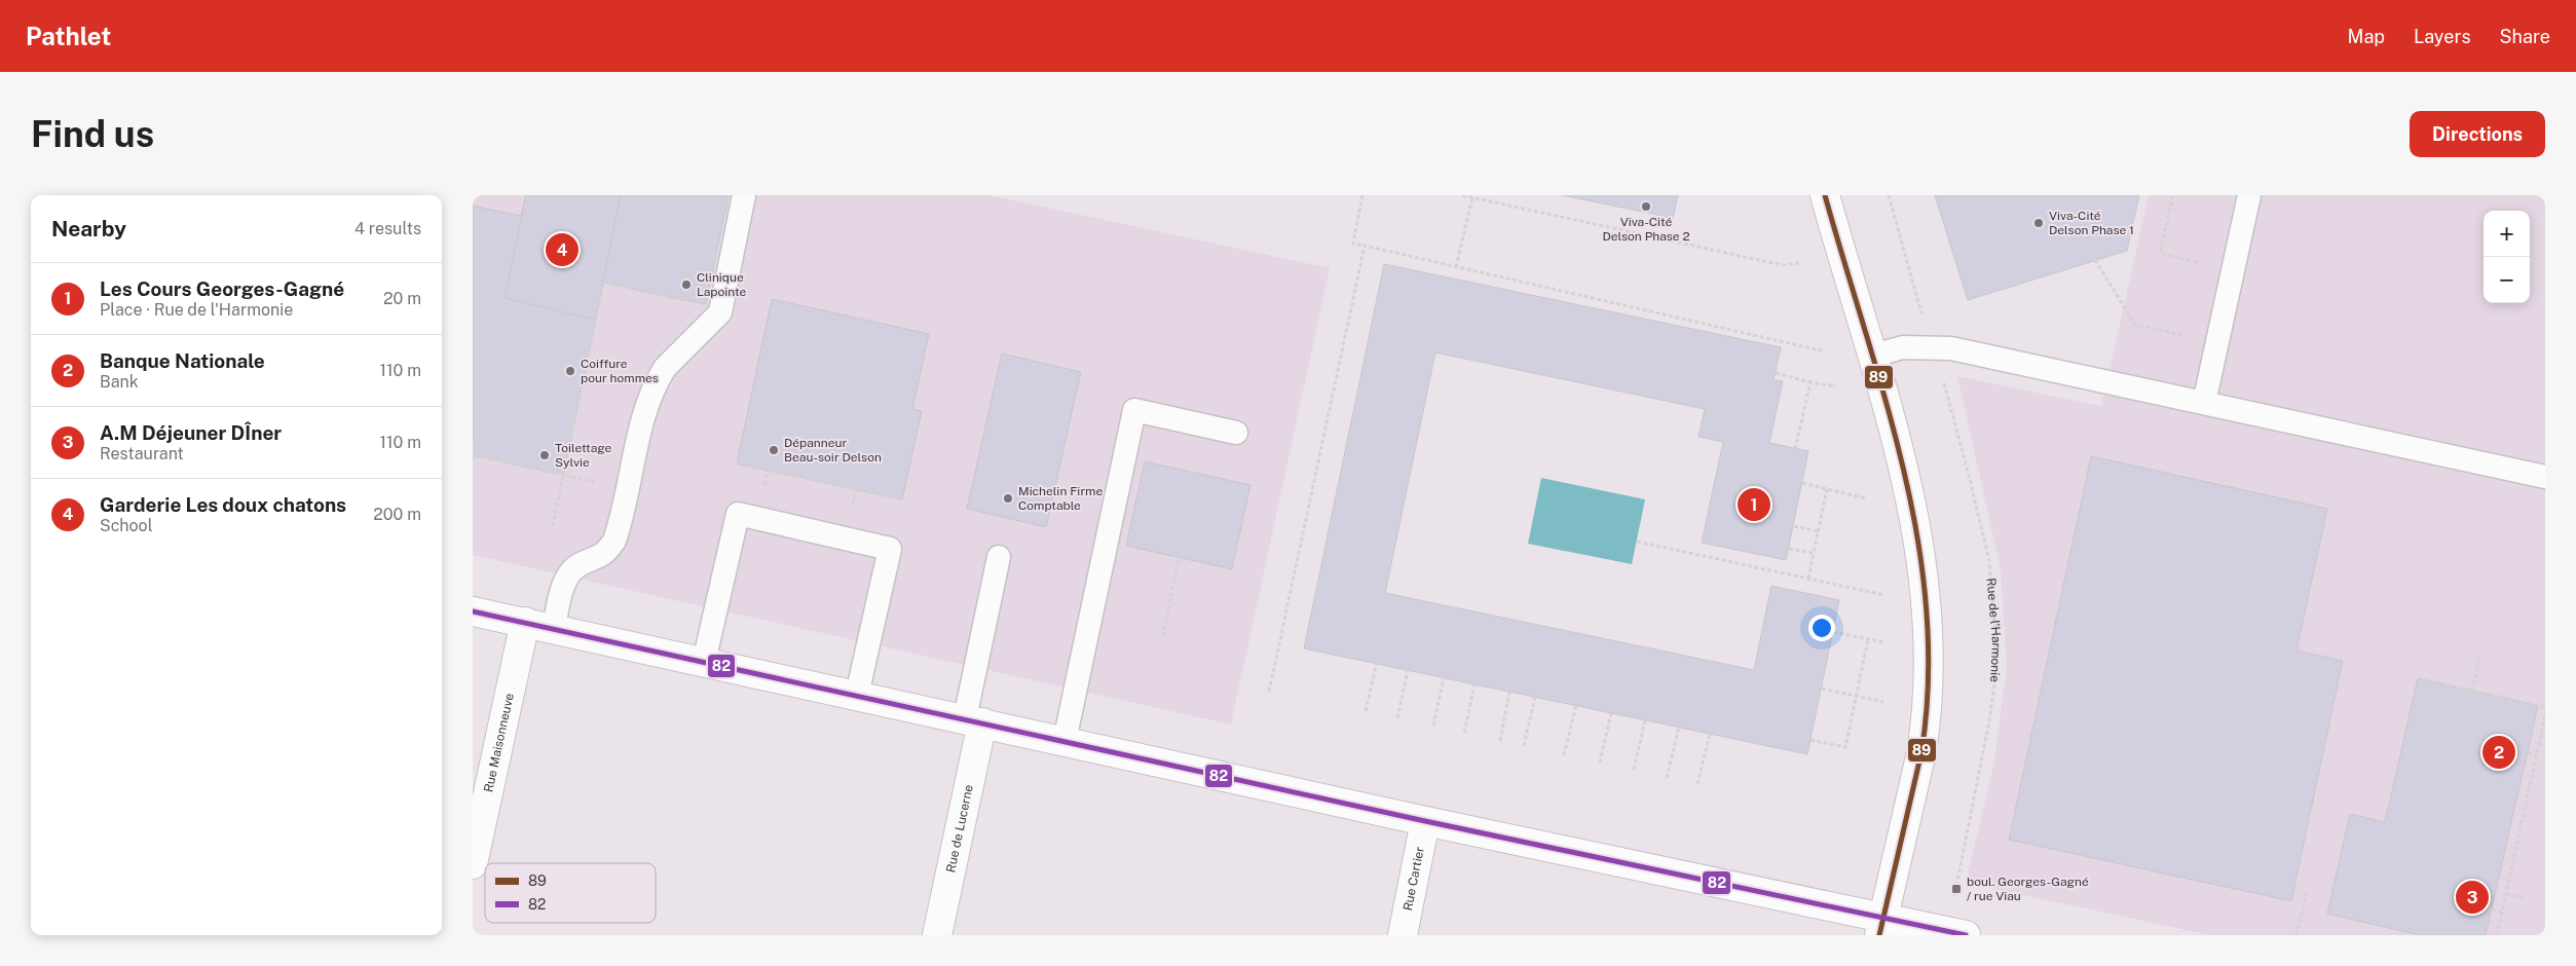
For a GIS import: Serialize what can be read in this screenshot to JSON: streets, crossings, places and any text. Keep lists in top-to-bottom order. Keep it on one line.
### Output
{"streets":{"street":["Rue Maisonneuve","Rue de Lucerne","Rue Cartier"],"path":["Rue de l'Harmonie"]},"places":{"other":["Viva-Cité Delson Phase 2","Viva-Cité Delson Phase 1","Clinique Lapointe","Coiffure pour hommes","Dépanneur Beau-soir Delson","Toilettage Sylvie","Michelin Firme Comptable"],"transit":["boul. Georges-Gagné / rue Viau"]},"lines":["transit line 89","transit line 82"],"legend":["89","82"],"page":{"header":"Pathlet","nav":["Map","Layers","Share"],"buttons":"Directions","title":"Find us","heading":["Nearby","4 results"],"map_buttons":["+","−"],"pins":["4","1","2","3"],"list":[{"mark":"1","name":"Les Cours Georges-Gagné","note":"Place · Rue de l'Harmonie","value":"20 m"},{"mark":"2","name":"Banque Nationale","note":"Bank","value":"110 m"},{"mark":"3","name":"A.M Déjeuner DÎner","note":"Restaurant","value":"110 m"},{"mark":"4","name":"Garderie Les doux chatons","note":"School","value":"200 m"}]}}
